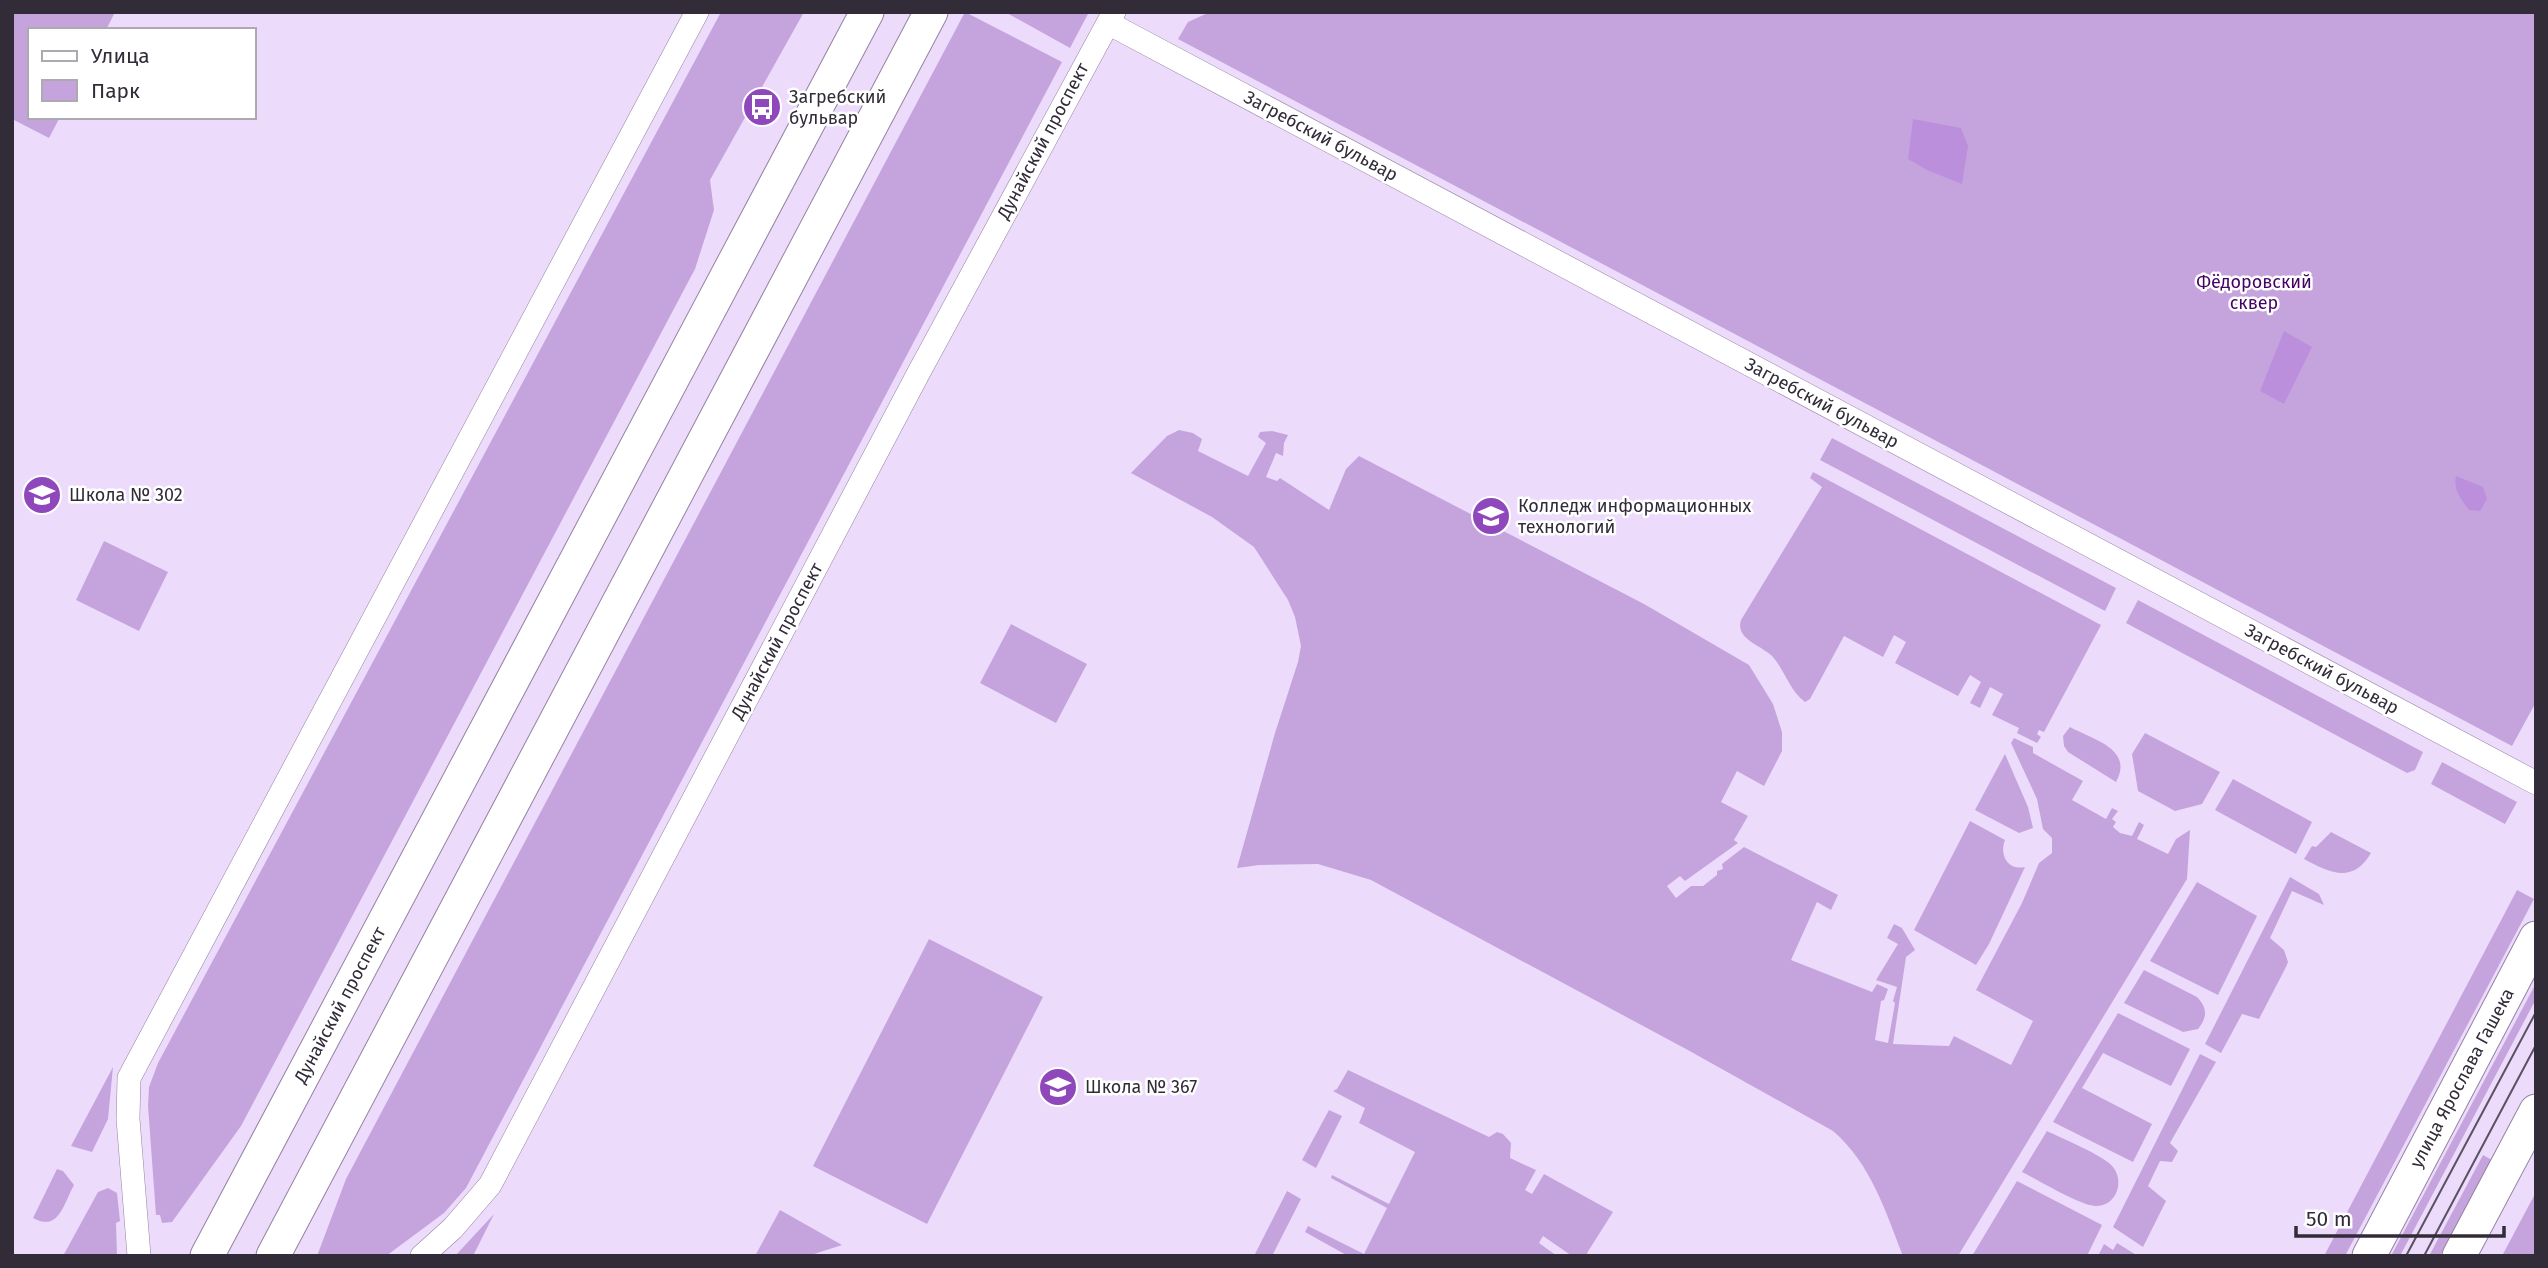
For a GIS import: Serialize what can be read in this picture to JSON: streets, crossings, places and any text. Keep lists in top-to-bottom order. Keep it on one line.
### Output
{"streets":{"main road":["Дунайский проспект","улица Ярослава Гашека"],"street":["Загребский бульвар"]},"crossings":[["Загребский бульвар","Дунайский проспект"]],"parks":["Фёдоровский сквер"],"places":{"bus stop":["Загребский бульвар"],"school or university":["Школа № 302","Колледж информационных технологий","Школа № 367"]},"legend":["Улица","Парк"],"scale_bar":"50 m"}
